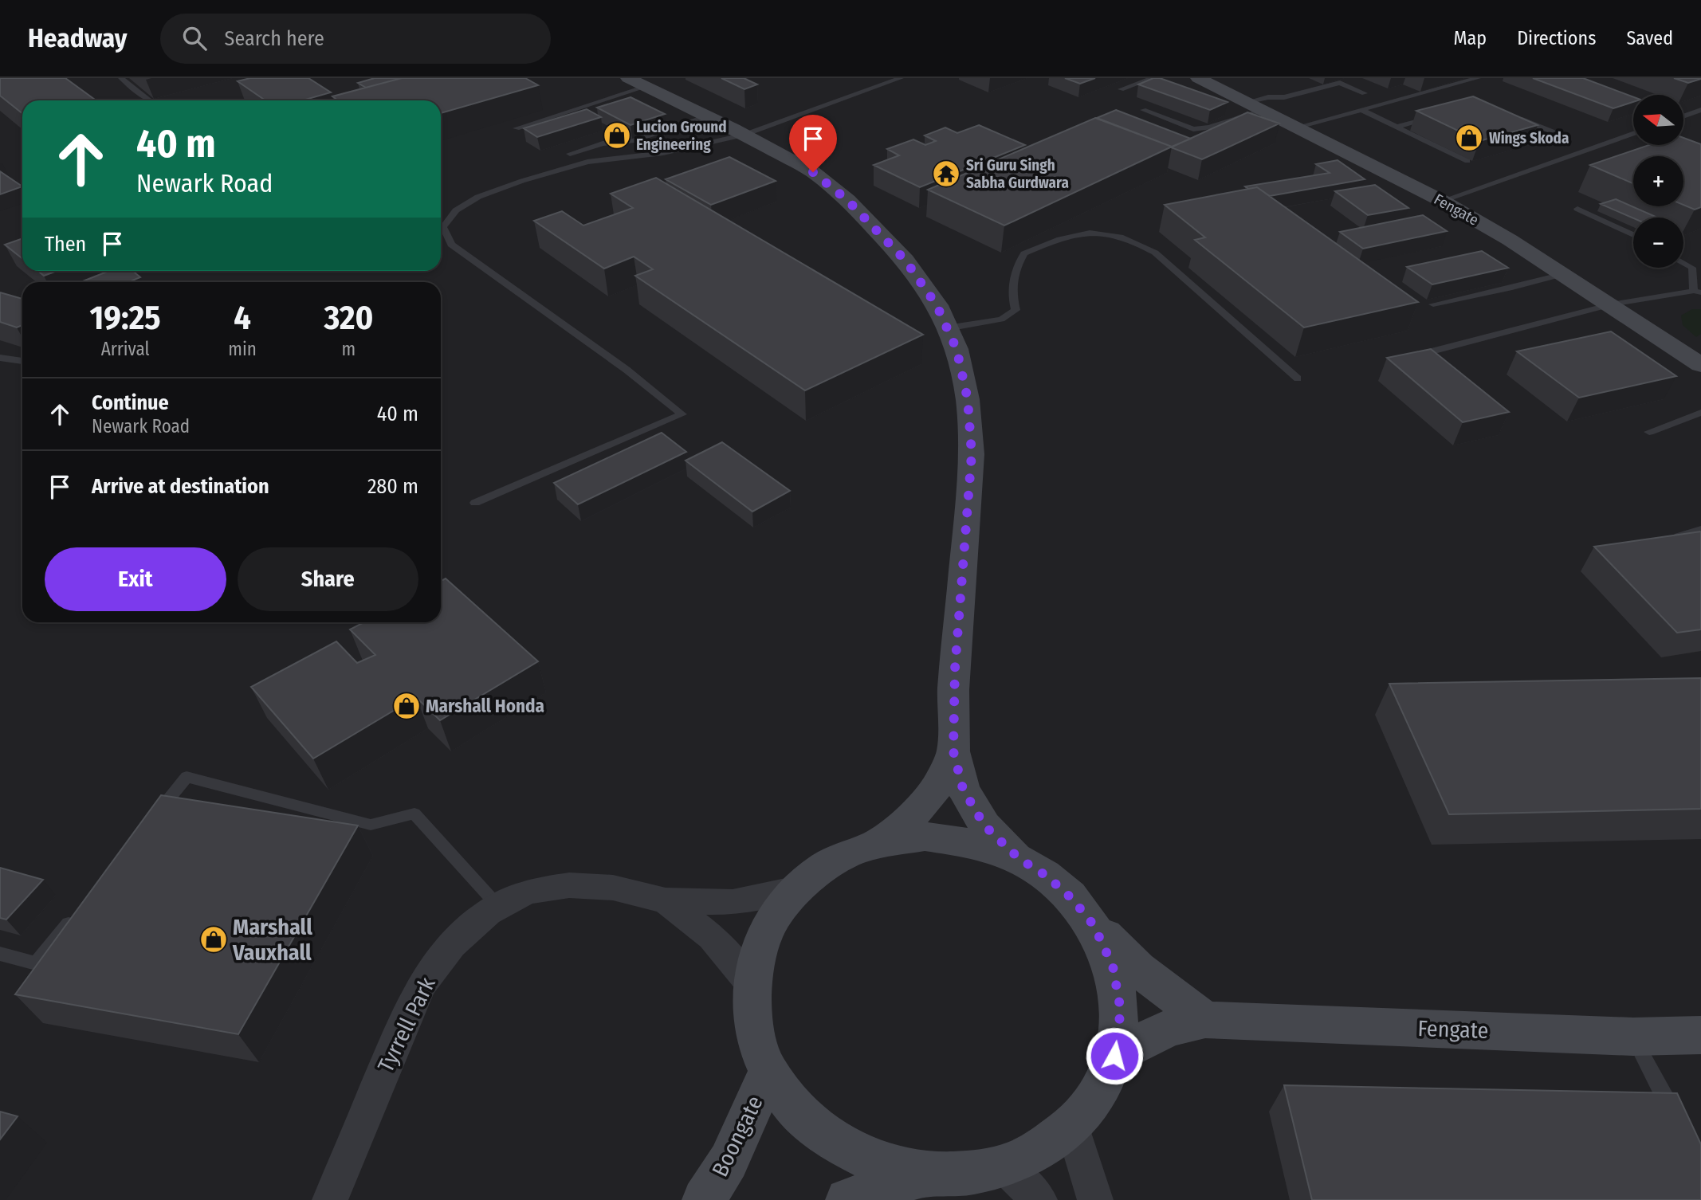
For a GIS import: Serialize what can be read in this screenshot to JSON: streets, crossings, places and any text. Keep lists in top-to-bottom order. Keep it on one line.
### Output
{"streets":{"street":["Fengate","Tyrrell Park","Boongate"]},"places":{"shop":["Lucion Ground Engineering","Wings Skoda","Marshall Honda","Marshall Vauxhall"],"temple":["Sri Guru Singh Sabha Gurdwara"]},"north":"left","page":{"header":"Headway","search":"Search here","nav":["Map","Directions","Saved"],"map_buttons":["+","−"],"turn":["40 m","Newark Road"],"then":"Then","eta":["19:25","Arrival","4","min","320","m"],"list":[{"name":"Continue","note":"Newark Road","value":"40 m"},{"name":"Arrive at destination","value":"280 m"}],"buttons":["Exit","Share"]}}
